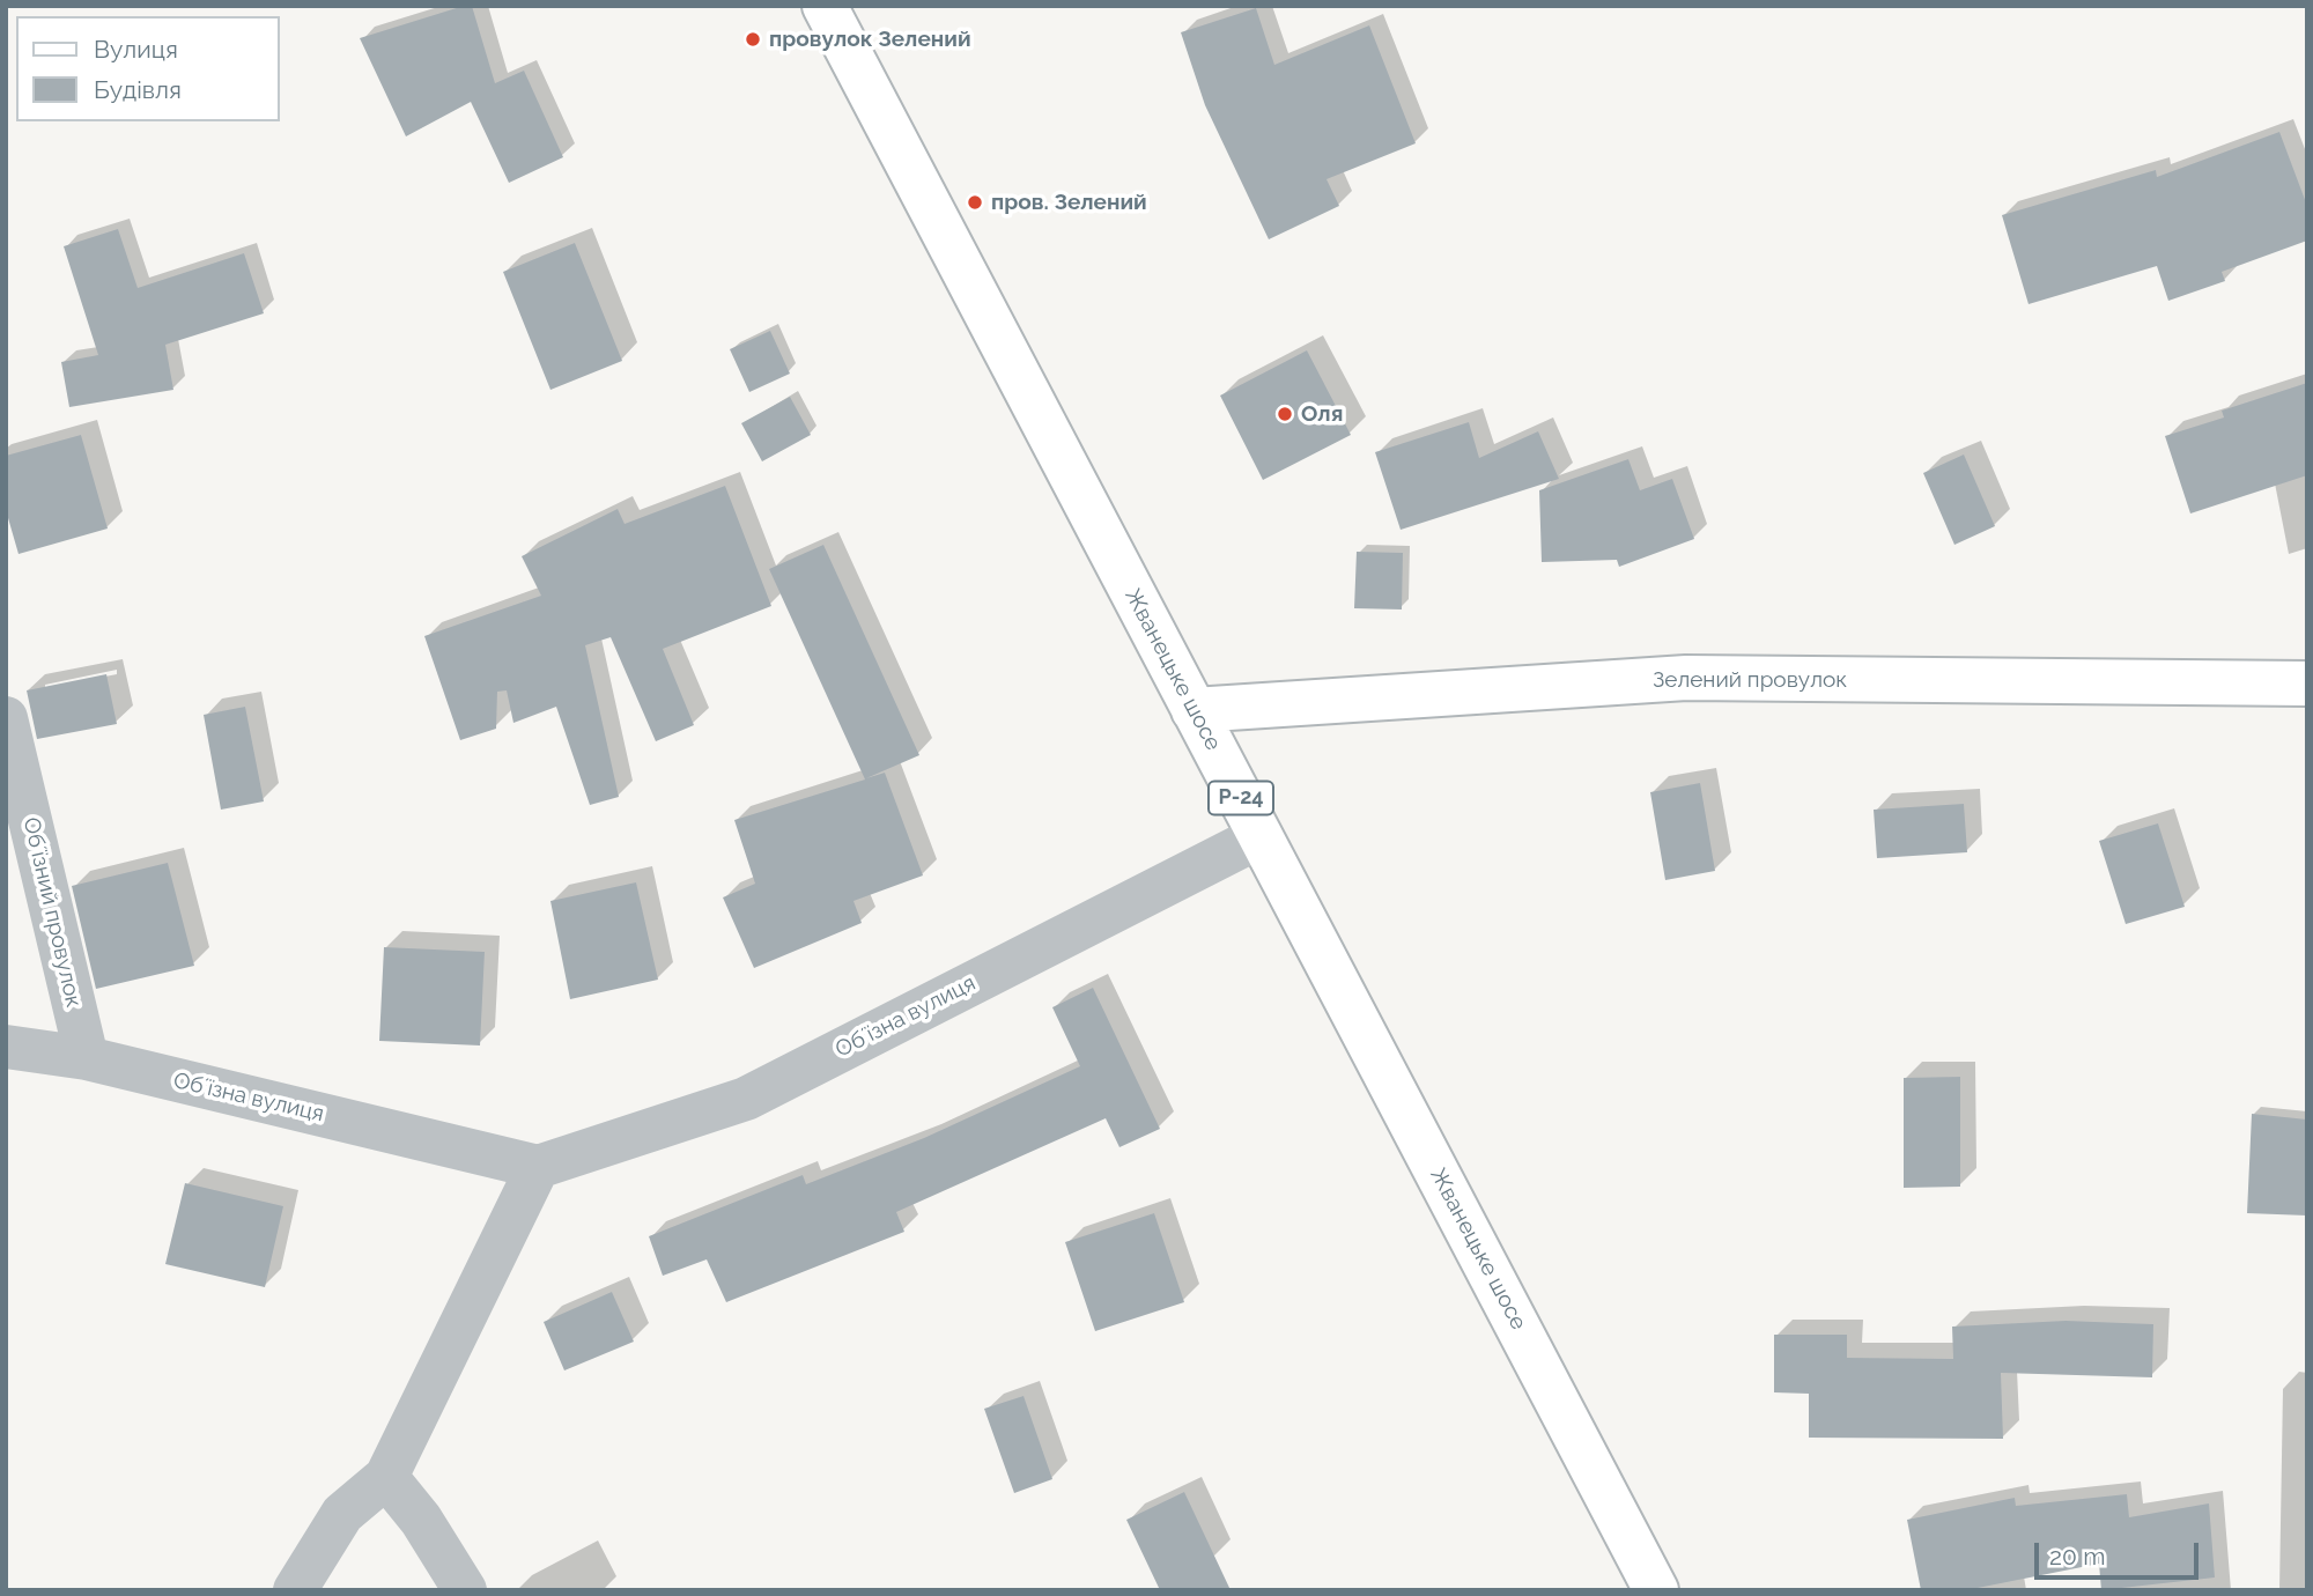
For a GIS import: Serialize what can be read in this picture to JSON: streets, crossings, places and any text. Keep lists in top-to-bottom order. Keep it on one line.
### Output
{"streets":{"main road":["Жванецьке шосе","Зелений провулок","Р-24"],"street":["Обʼїзний провулок","Обʼїзна вулиця"]},"crossings":[["Жванецьке шосе","Зелений провулок"],["Жванецьке шосе","Обʼїзна вулиця"],["Обʼїзний провулок","Обʼїзна вулиця"]],"places":["провулок Зелений","пров. Зелений","Оля"],"legend":["Вулиця","Будівля"],"scale_bar":"20 m"}
